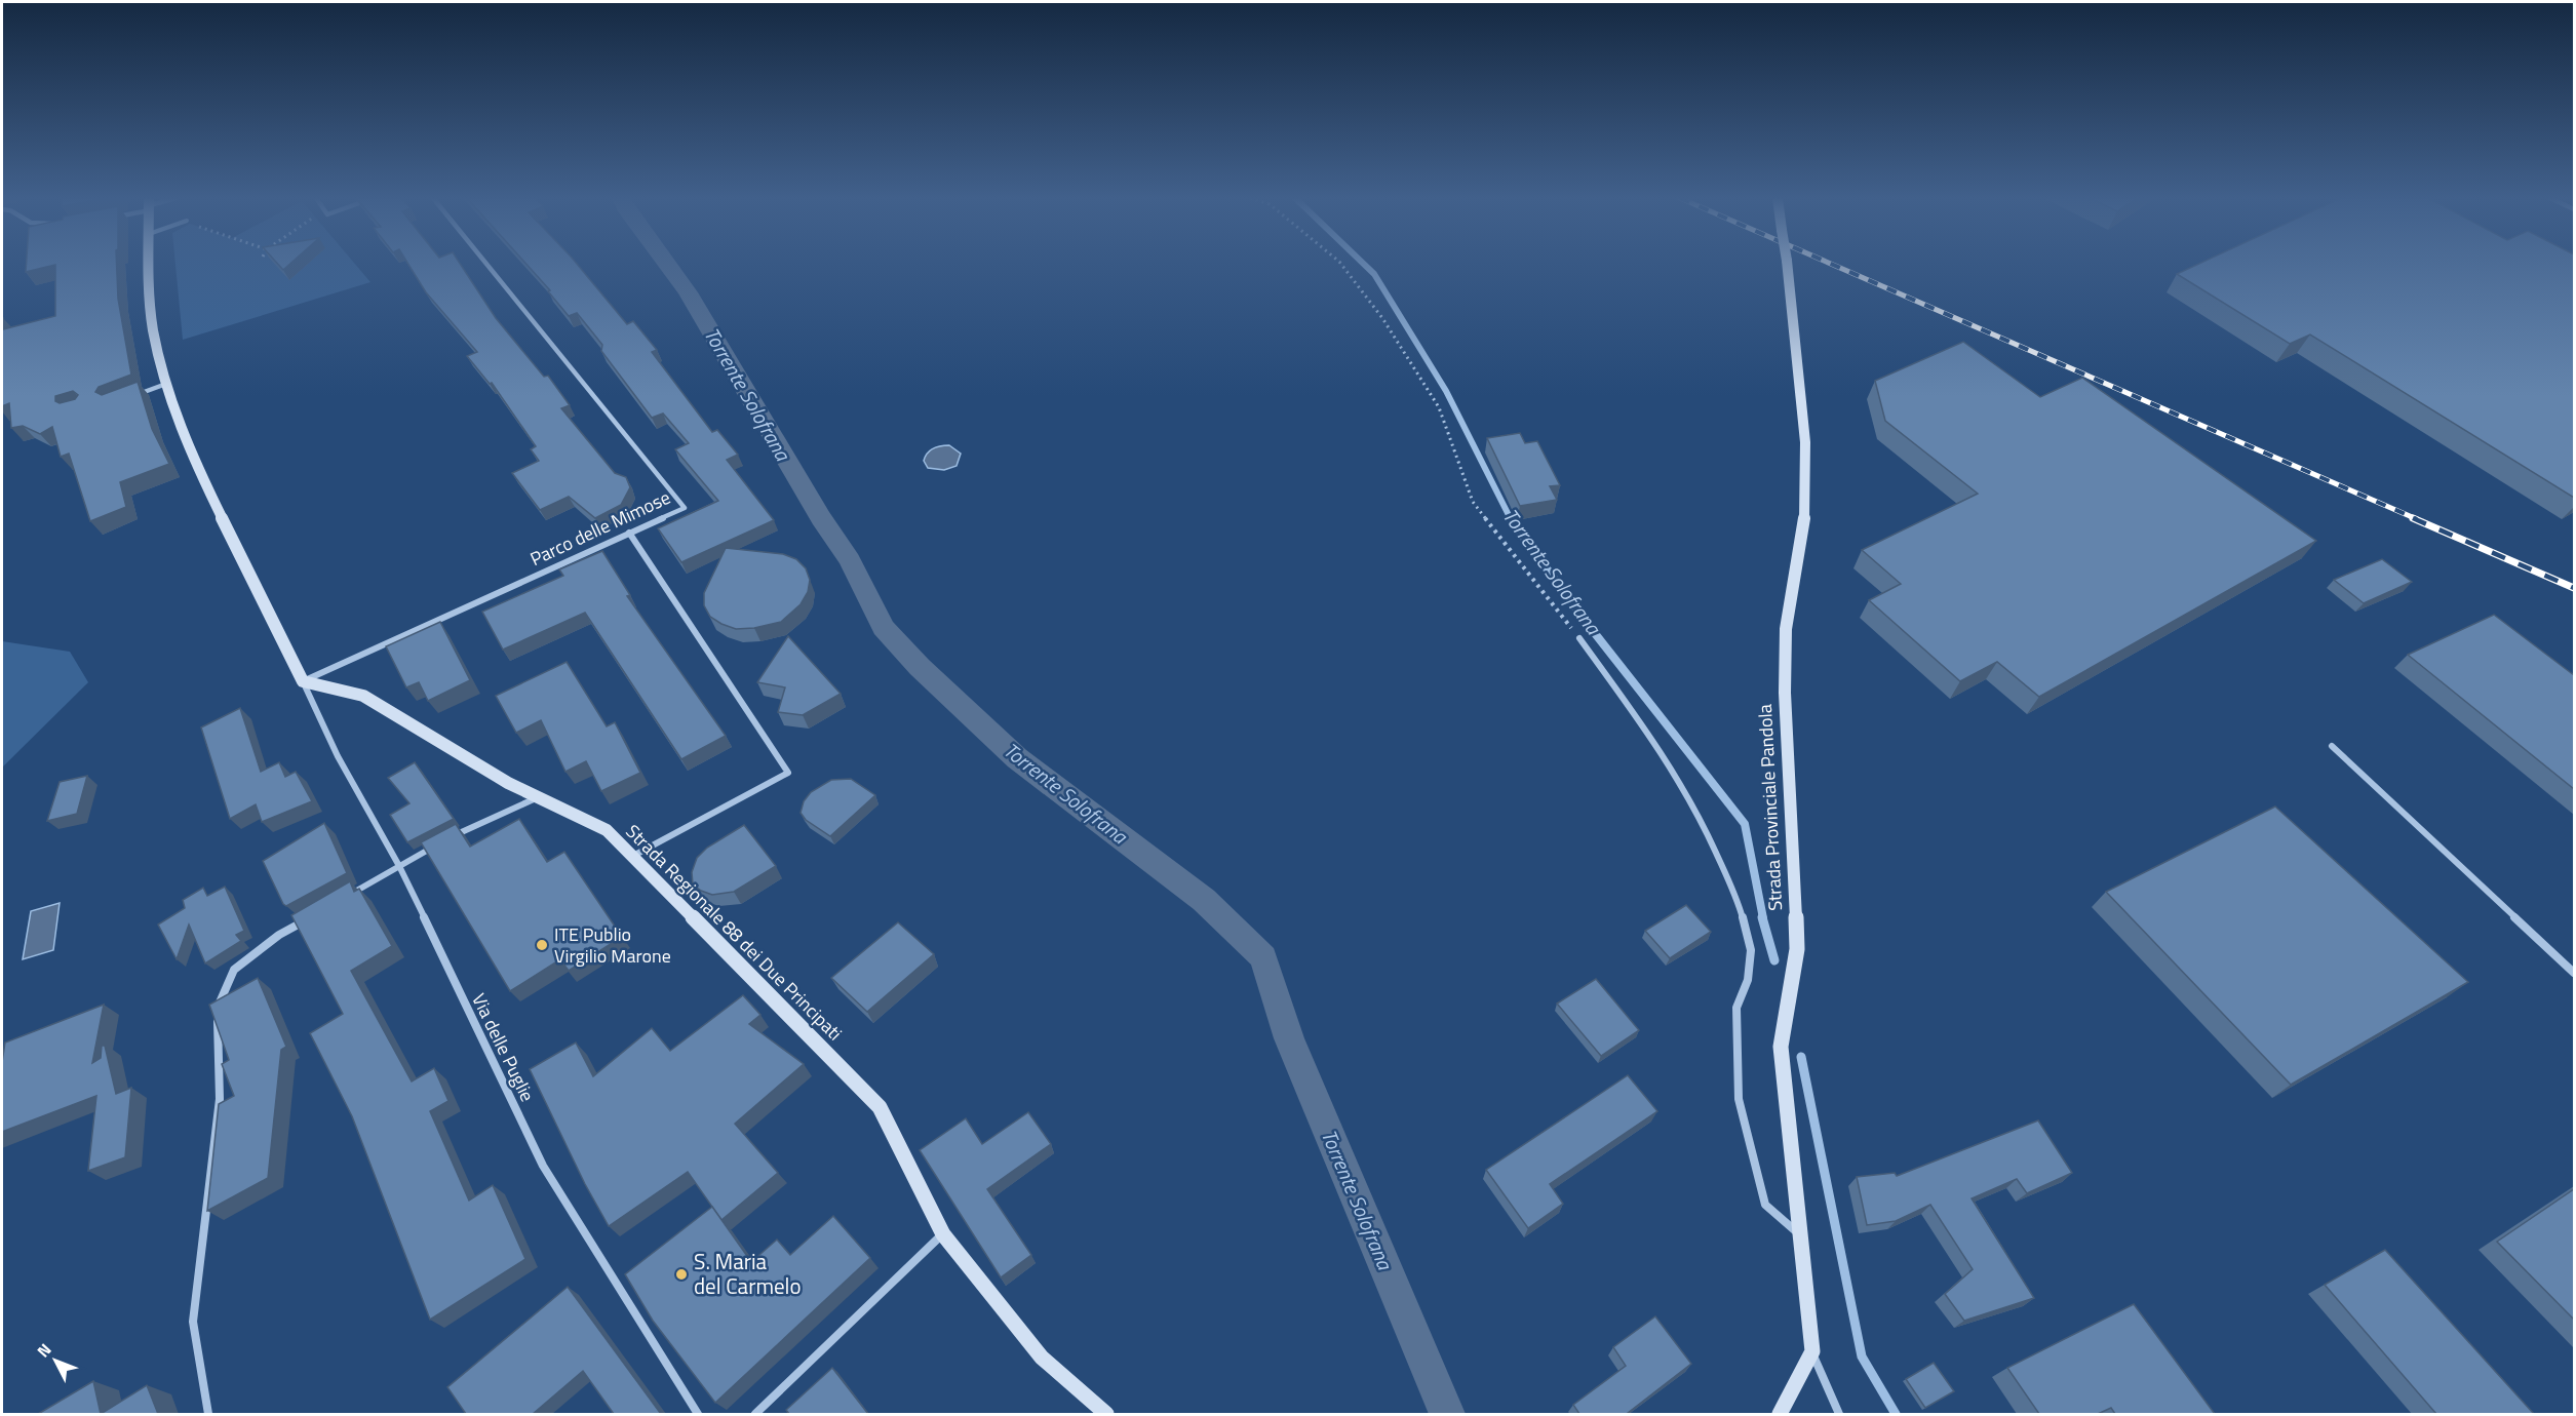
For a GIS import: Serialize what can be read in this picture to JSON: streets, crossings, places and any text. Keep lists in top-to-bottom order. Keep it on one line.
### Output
{"streets":{"main road":["Strada Provinciale Pandola","Strada Regionale 88 dei Due Principati"],"street":["Parco delle Mimose","Via delle Puglie"]},"crossings":[["Parco delle Mimose","Strada Regionale 88 dei Due Principati"],["Parco delle Mimose","Via delle Puglie"],["Strada Regionale 88 dei Due Principati","Via delle Puglie"]],"water":["Torrente Solofrana"],"places":["ITE Publio Virgilio Marone","S. Maria del Carmelo"],"north":"top left"}
